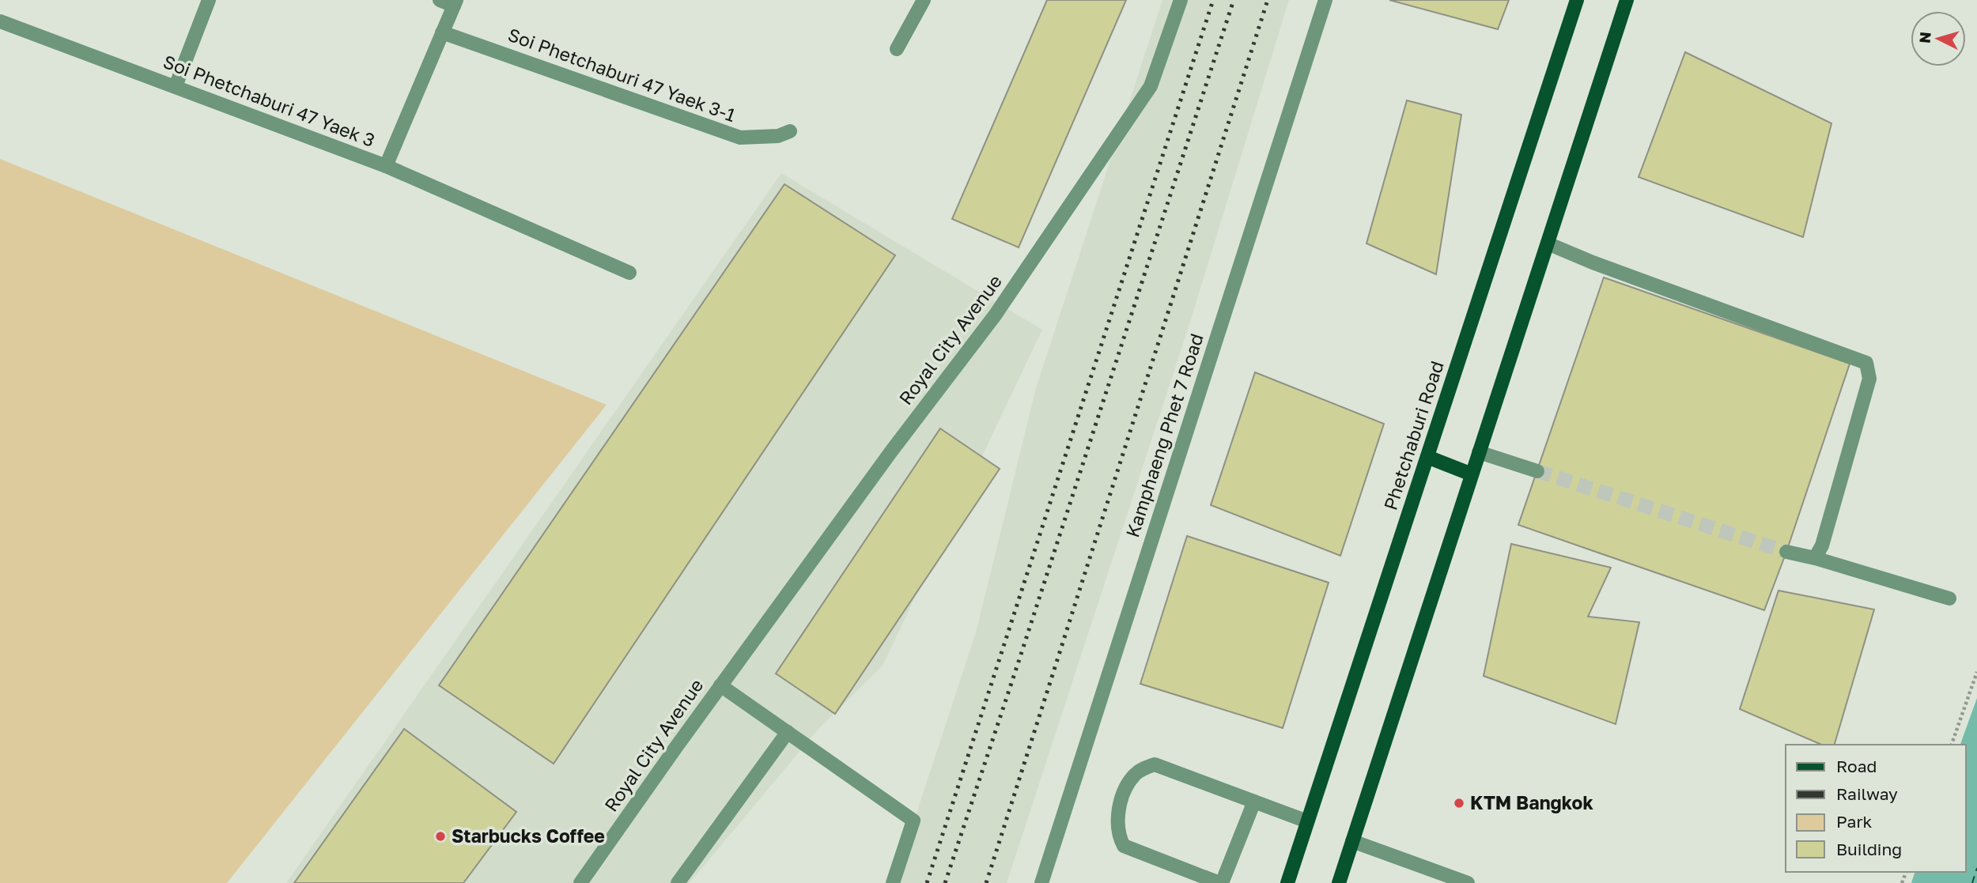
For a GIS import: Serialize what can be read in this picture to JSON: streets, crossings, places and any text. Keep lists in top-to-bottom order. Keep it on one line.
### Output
{"streets":{"main road":["Phetchaburi Road"],"street":["Soi Phetchaburi 47 Yaek 3-1","Soi Phetchaburi 47 Yaek 3","Royal City Avenue","Kamphaeng Phet 7 Road"]},"crossings":[["Soi Phetchaburi 47 Yaek 3-1","Soi Phetchaburi 47 Yaek 3"]],"places":["KTM Bangkok","Starbucks Coffee"],"legend":["Road","Railway","Park","Building"],"north":"left"}
